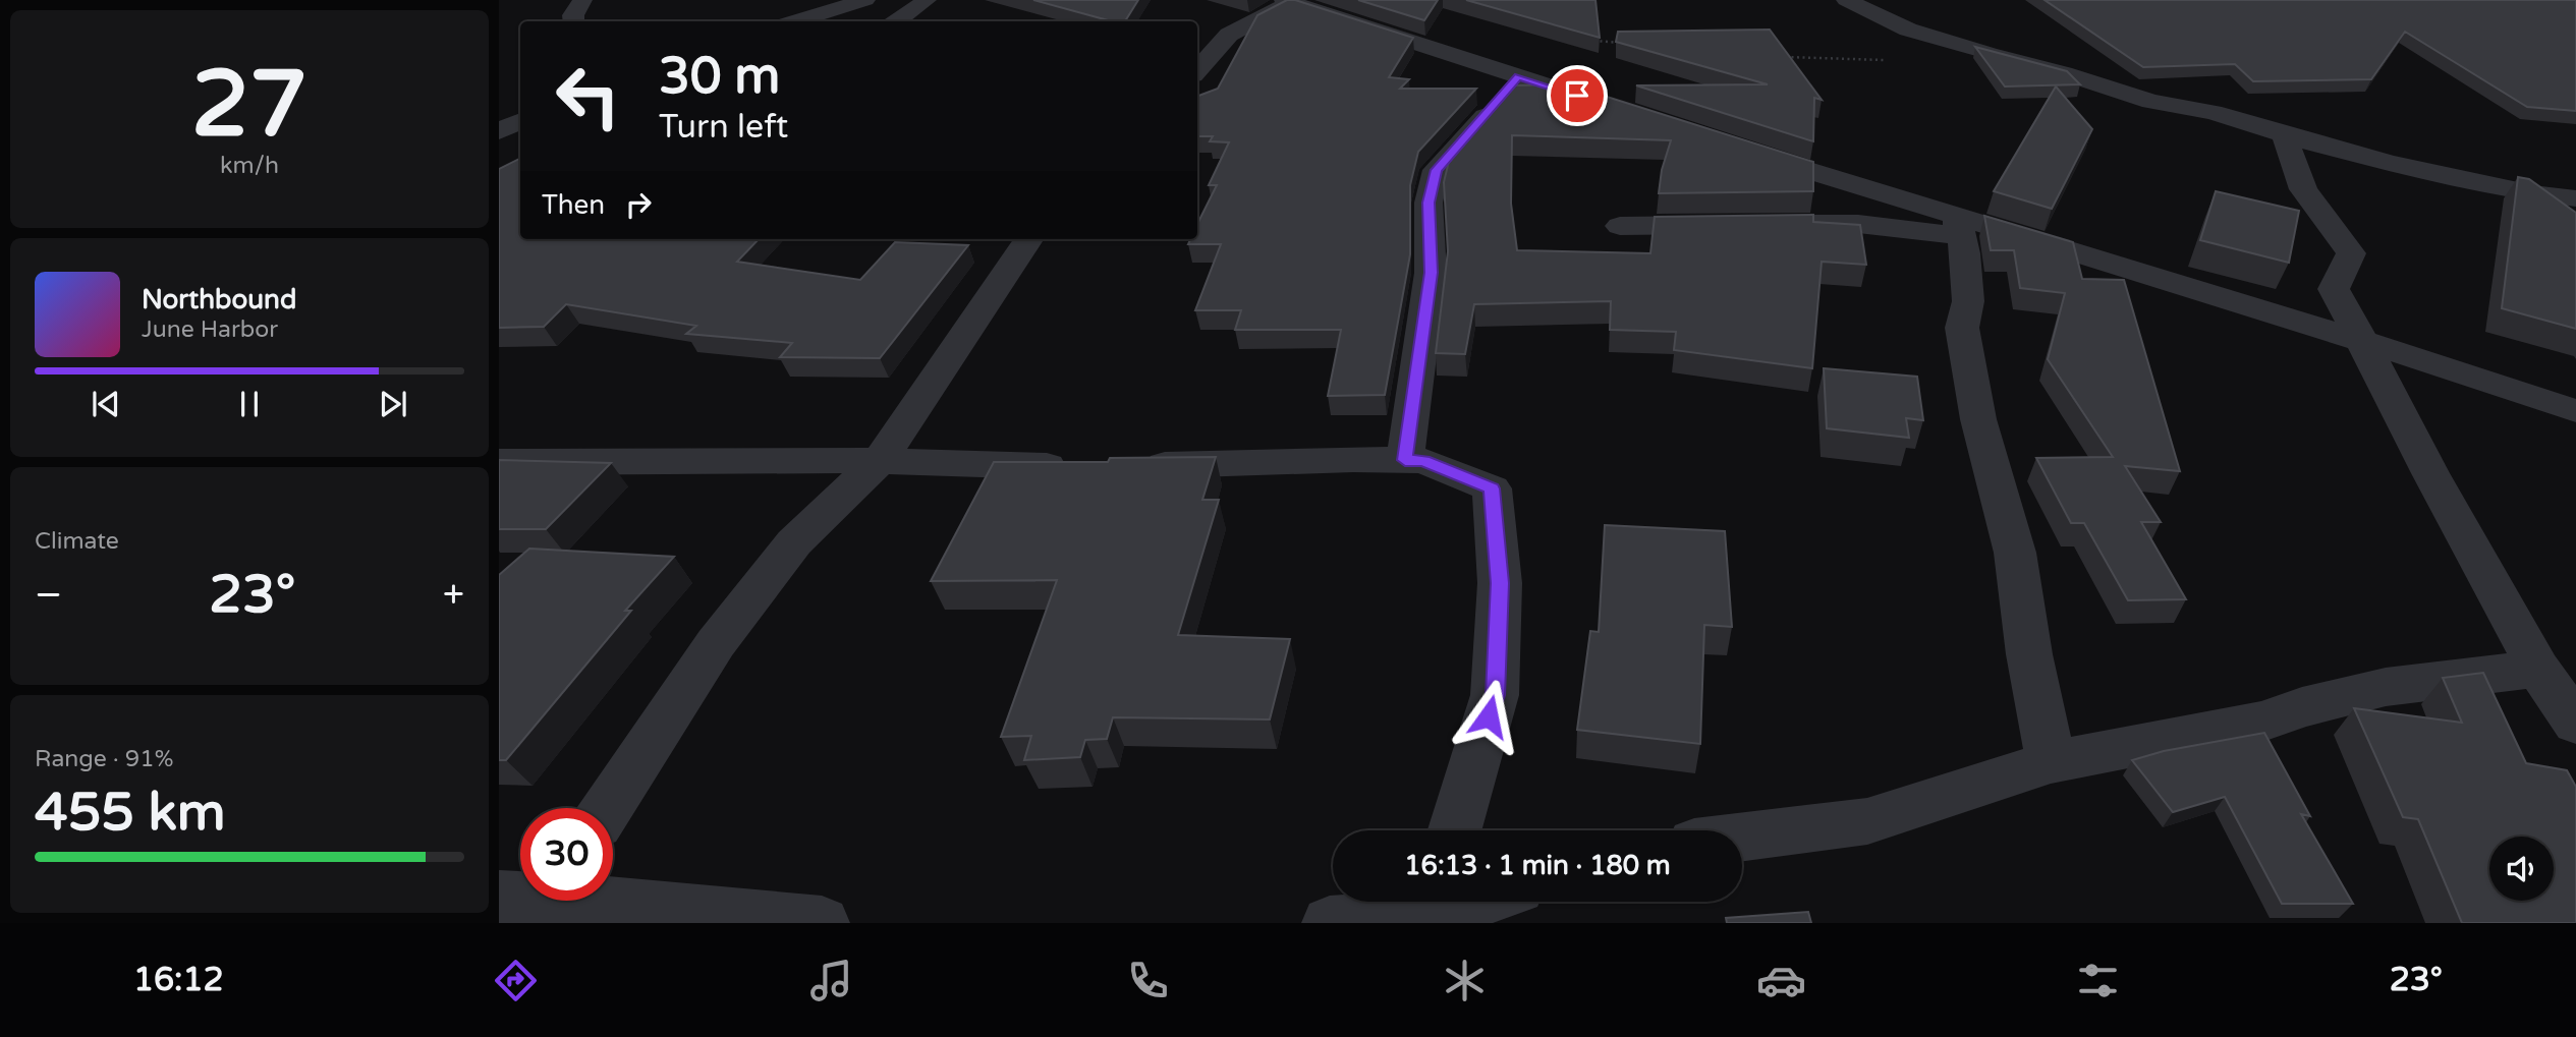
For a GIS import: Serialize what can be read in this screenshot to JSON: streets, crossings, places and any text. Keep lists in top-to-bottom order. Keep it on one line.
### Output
{"page":{"tile":[["27","km/h"],"Climate",["Range · 91%","455 km"]],"turn":["30 m","Turn left"],"then":"Then","song":["Northbound","June Harbor"],"heat":["−","23°","+"],"limit":"30","trip":"16:13 · 1 min · 180 m","tabs":["16:12","23°"]}}
